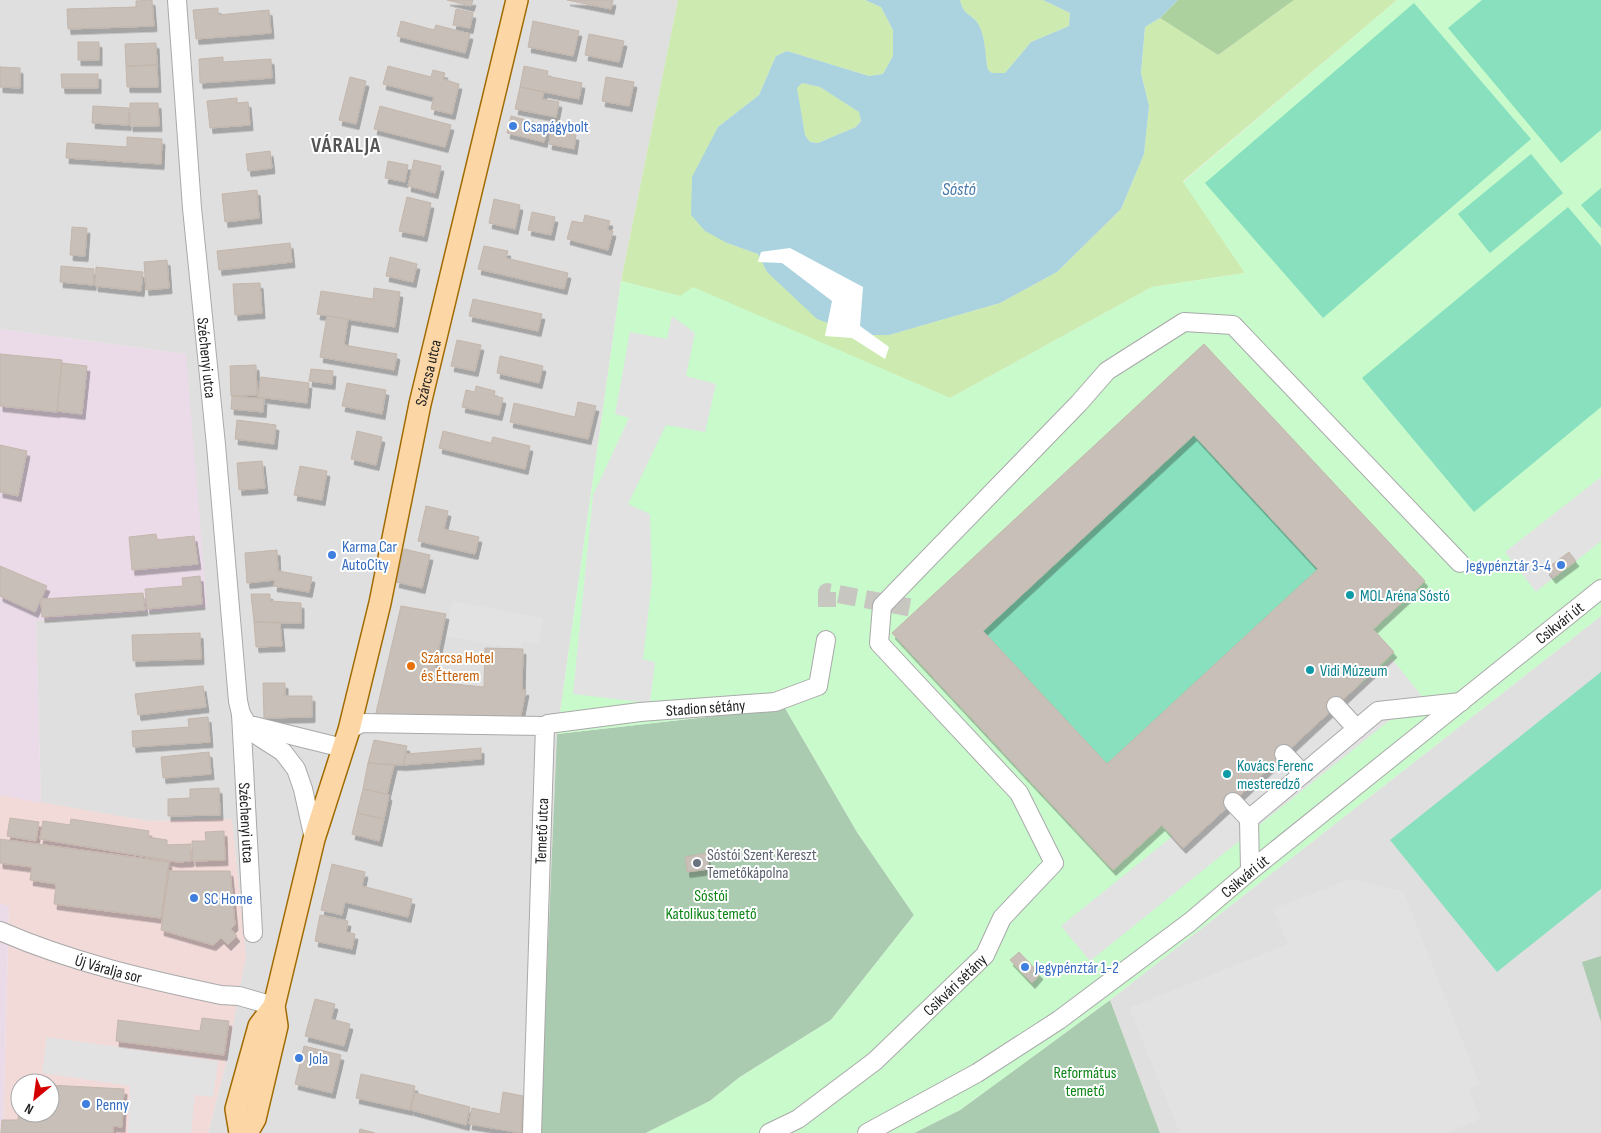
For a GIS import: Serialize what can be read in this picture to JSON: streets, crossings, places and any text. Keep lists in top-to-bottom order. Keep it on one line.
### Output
{"streets":{"main road":["Széchenyi utca","Szárcsa utca"],"street":["Csikvári út","Stadion sétány","Temető utca","Új Váralja sor","Csikvári sétány"]},"crossings":[["Széchenyi utca","Szárcsa utca"],["Széchenyi utca","Új Váralja sor"],["Stadion sétány","Temető utca"]],"districts":["VÁRALJA"],"water":["Sóstó"],"parks":["Sóstói Katolikus temető","Református temető"],"places":["Csapágybolt","Karma Car AutoCity","Jegypénztár 3-4","MOL Aréna Sóstó","Szárcsa Hotel és Étterem","Vidi Múzeum","Kovács Ferenc mesteredző","Sóstói Szent Kereszt Temetőkápolna","SC Home","Jegypénztár 1-2","Jola","Penny"],"north":"bottom left"}
